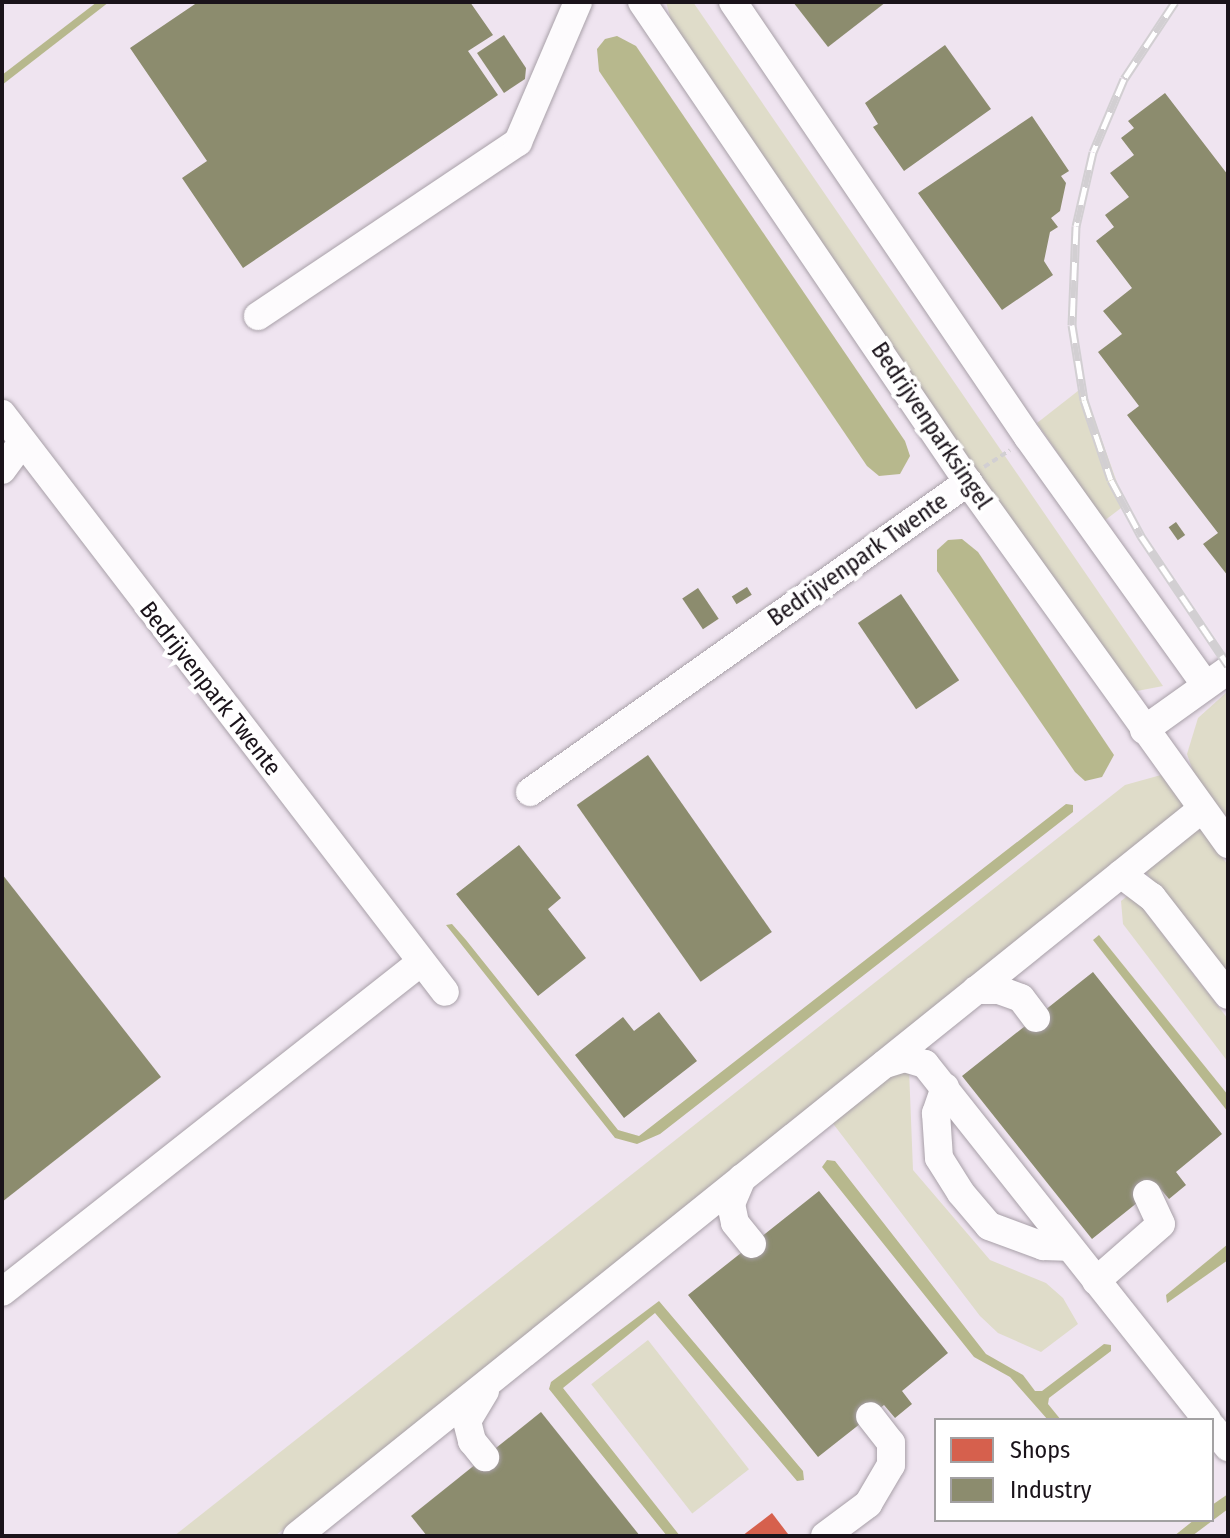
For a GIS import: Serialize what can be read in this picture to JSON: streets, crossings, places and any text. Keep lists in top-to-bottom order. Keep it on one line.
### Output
{"streets":{"street":["Bedrijvenparksingel","Bedrijvenpark Twente"]},"crossings":[["Bedrijvenparksingel","Bedrijvenpark Twente"]],"legend":["Shops","Industry"]}
